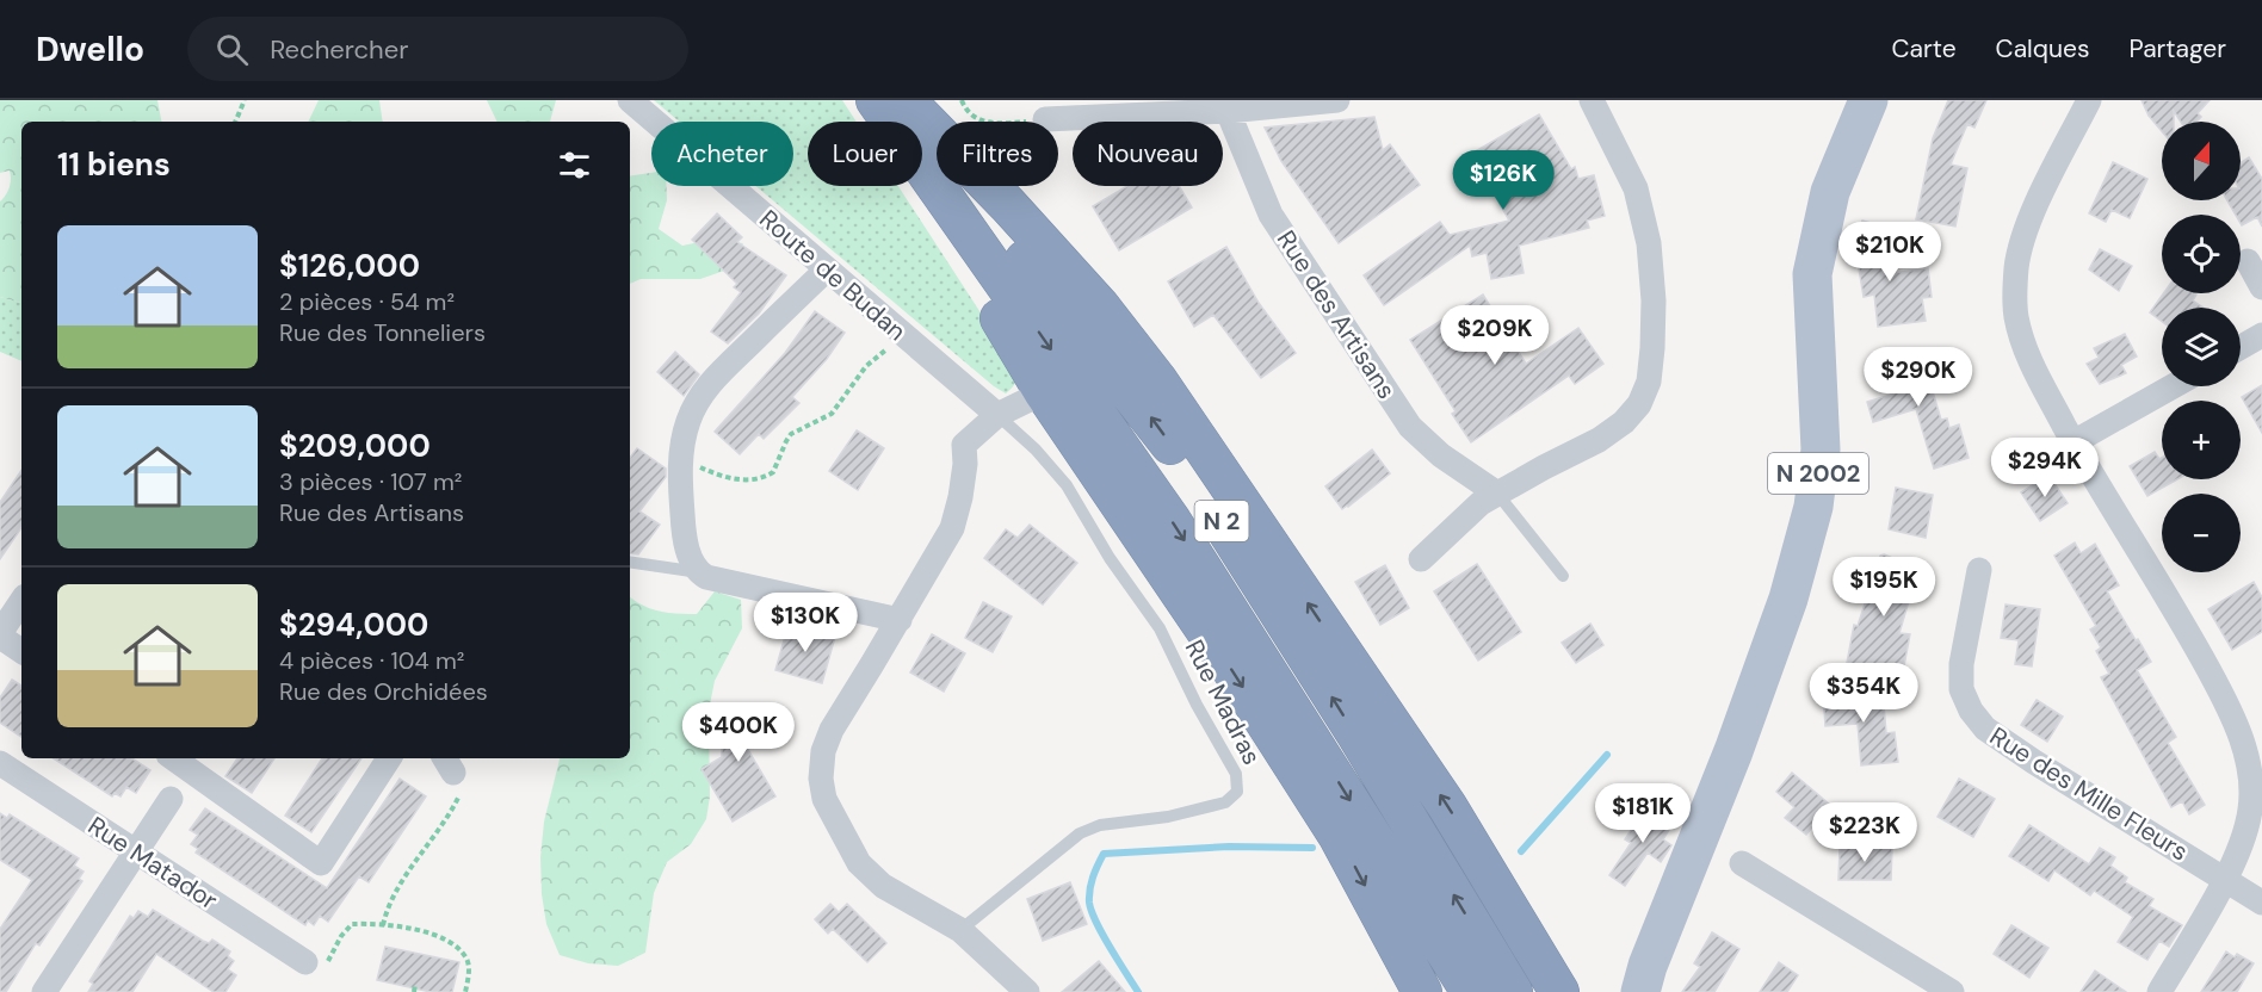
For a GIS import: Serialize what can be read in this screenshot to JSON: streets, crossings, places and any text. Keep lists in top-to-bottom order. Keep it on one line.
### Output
{"streets":{"highway":["N 2"],"main road":["N 2002"],"street":["Route de Budan","Rue des Artisans","Rue des Mille Fleurs","Rue Matador"],"lane":["Rue Madras"]},"crossings":[["Route de Budan","Rue Madras"]],"north":"top","page":{"header":"Dwello","search":"Rechercher","nav":["Carte","Calques","Partager"],"map_buttons":["+","−"],"chip":["Acheter","Louer","Filtres","Nouveau"],"heading":"11 biens","price":["$126K","$210K","$209K","$290K","$294K","$195K","$130K","$354K","$400K","$181K","$223K"],"list":[{"name":"$126,000","note":"2 pièces · 54 m² · Rue des Tonneliers"},{"name":"$209,000","note":"3 pièces · 107 m² · Rue des Artisans"},{"name":"$294,000","note":"4 pièces · 104 m² · Rue des Orchidées"}]}}
